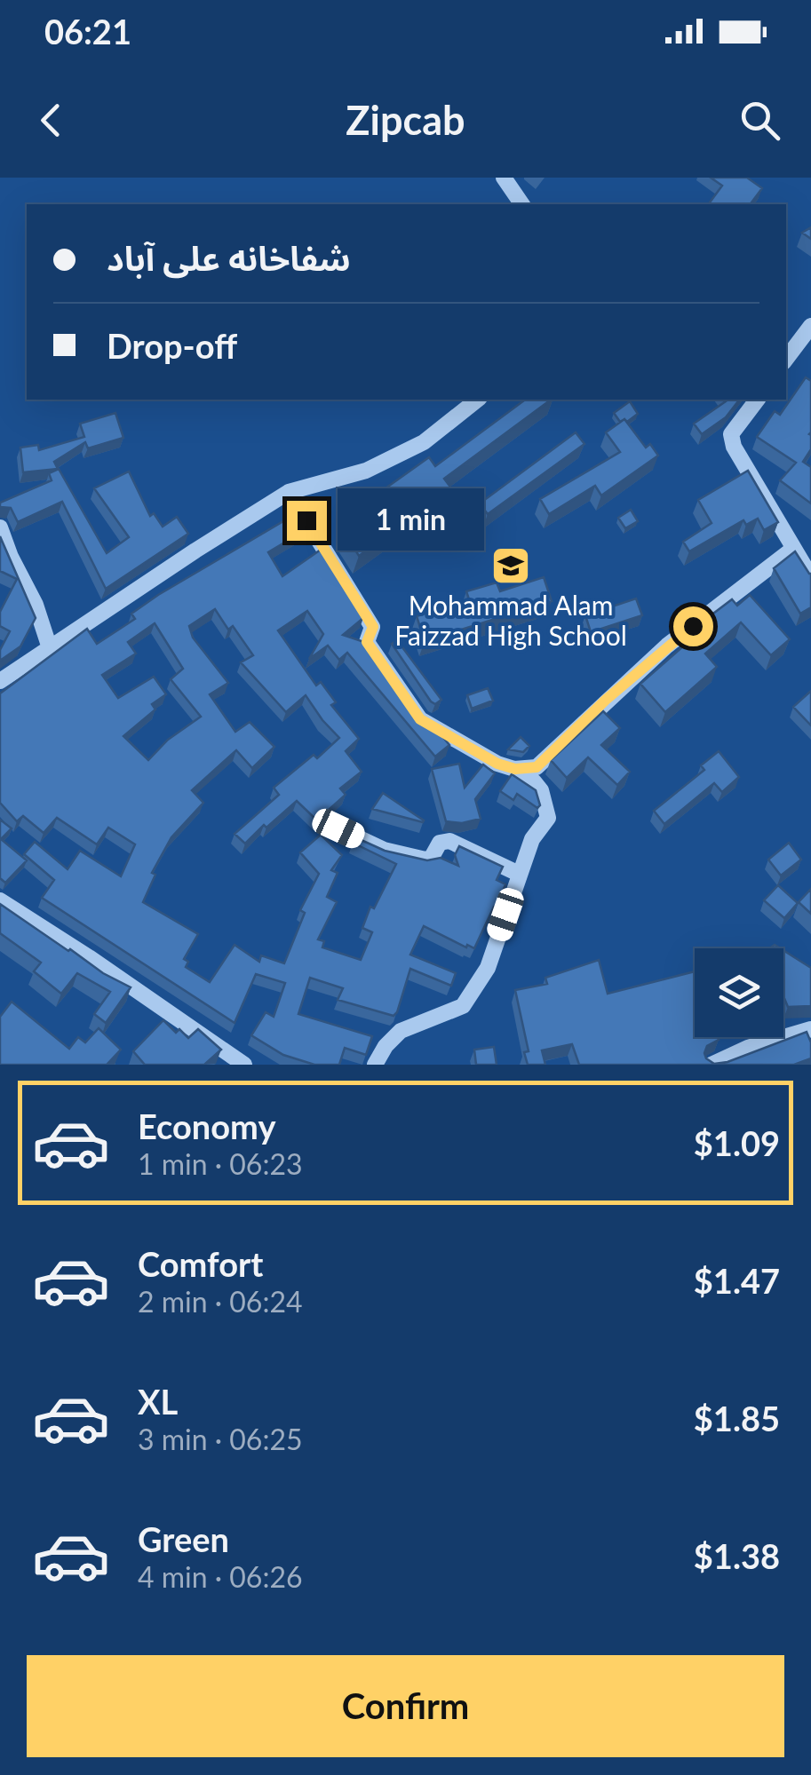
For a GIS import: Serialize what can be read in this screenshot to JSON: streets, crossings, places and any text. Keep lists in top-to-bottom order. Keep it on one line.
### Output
{"places":{"school or university":["Mohammad Alam Faizzad High School"]},"page":{"status":"06:21","header":"Zipcab","banner":["شفاخانه علی آباد","Drop-off"],"bubble":"1 min","list":[{"name":"Economy","note":"1 min · 06:23","value":"$1.09"},{"name":"Comfort","note":"2 min · 06:24","value":"$1.47"},{"name":"XL","note":"3 min · 06:25","value":"$1.85"},{"name":"Green","note":"4 min · 06:26","value":"$1.38"}],"buttons":"Confirm"}}
